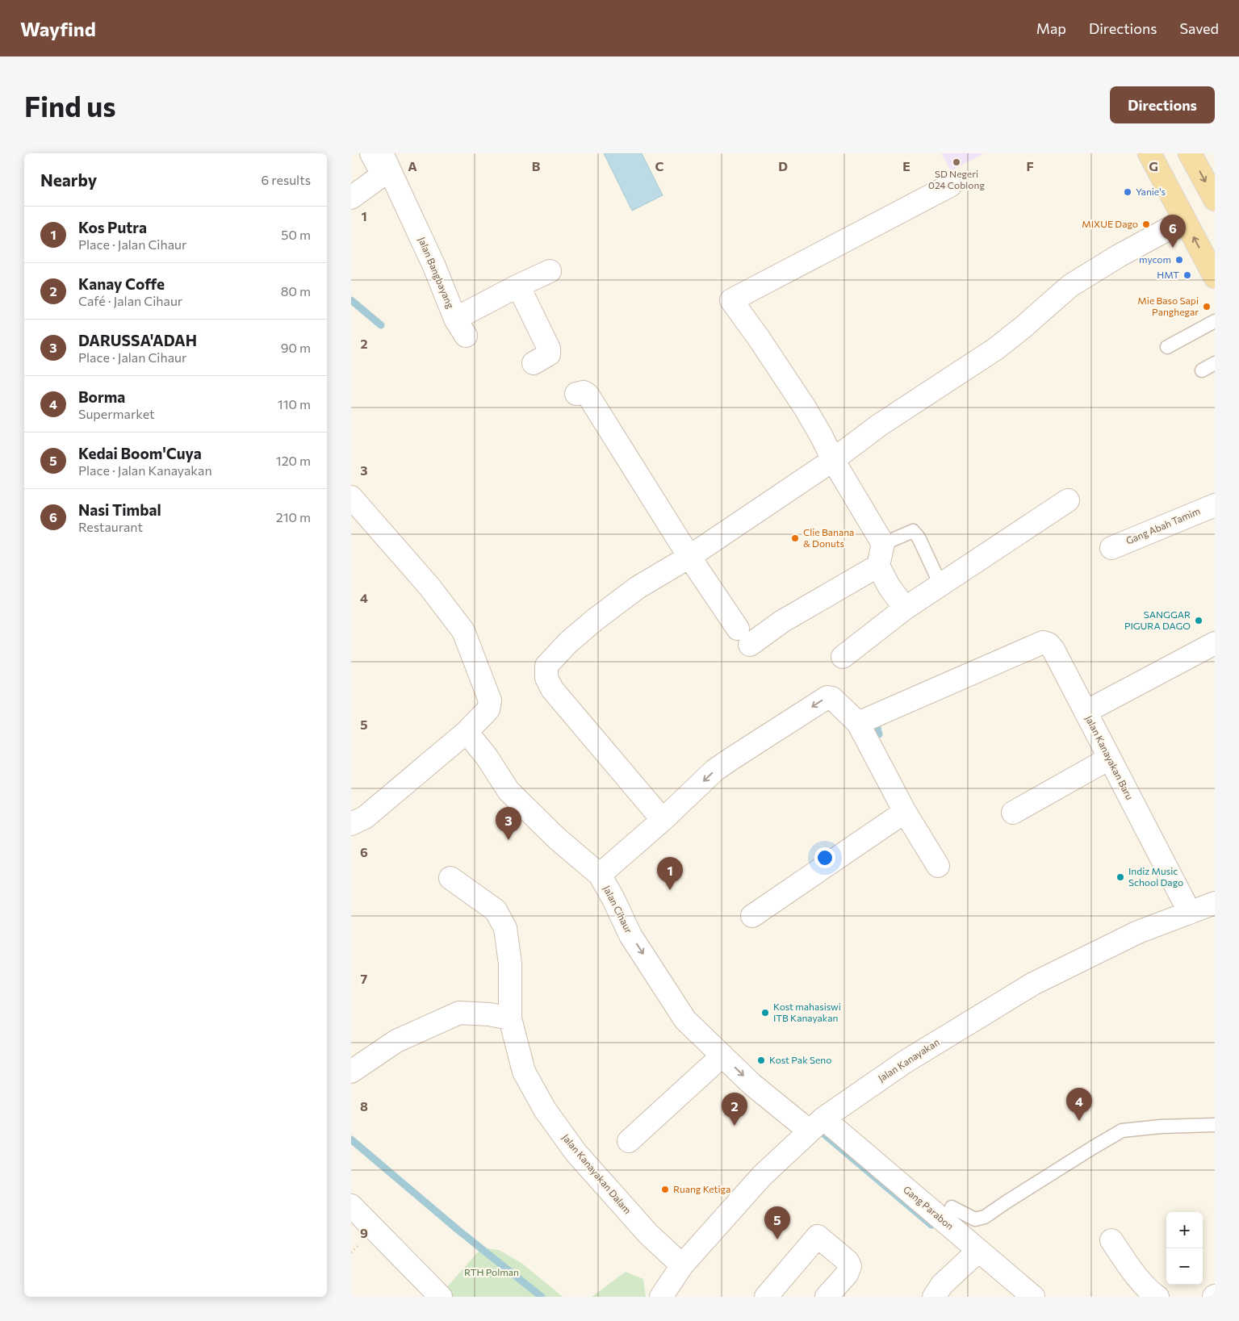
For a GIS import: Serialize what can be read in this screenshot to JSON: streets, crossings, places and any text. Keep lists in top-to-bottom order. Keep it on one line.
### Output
{"streets":{"street":["Jalan Bangbayang","Gang Abah Tamim","Jalan Kanayakan Baru","Jalan Cihaur","Jalan Kanayakan","Jalan Kanayakan Dalam","Gang Parabon"]},"crossings":[["Jalan Kanayakan Baru","Jalan Kanayakan"],["Jalan Cihaur","Jalan Kanayakan"],["Jalan Cihaur","Gang Parabon"],["Jalan Kanayakan","Jalan Kanayakan Dalam"],["Jalan Kanayakan","Gang Parabon"]],"parks":["RTH Polman"],"places":["SD Negeri 024 Coblong","Yanie's","MIXUE Dago","mycom","HMT","Mie Baso Sapi Panghegar","Clie Banana & Donuts","SANGGAR PIGURA DAGO","Indiz Music School Dago","Kost mahasiswi ITB Kanayakan","Kost Pak Seno","Ruang Ketiga"],"page":{"header":"Wayfind","nav":["Map","Directions","Saved"],"buttons":"Directions","title":"Find us","heading":["Nearby","6 results"],"list":[{"mark":"1","name":"Kos Putra","note":"Place · Jalan Cihaur","value":"50 m"},{"mark":"2","name":"Kanay Coffe","note":"Café · Jalan Cihaur","value":"80 m"},{"mark":"3","name":"DARUSSA'ADAH","note":"Place · Jalan Cihaur","value":"90 m"},{"mark":"4","name":"Borma","note":"Supermarket","value":"110 m"},{"mark":"5","name":"Kedai Boom'Cuya","note":"Place · Jalan Kanayakan","value":"120 m"},{"mark":"6","name":"Nasi Timbal","note":"Restaurant","value":"210 m"}],"pins":["6","3","1","4","2","5"],"map_buttons":["+","−"]},"grid":{"columns":["A","B","C","D","E","F","G"],"rows":["1","2","3","4","5","6","7","8","9"]}}
